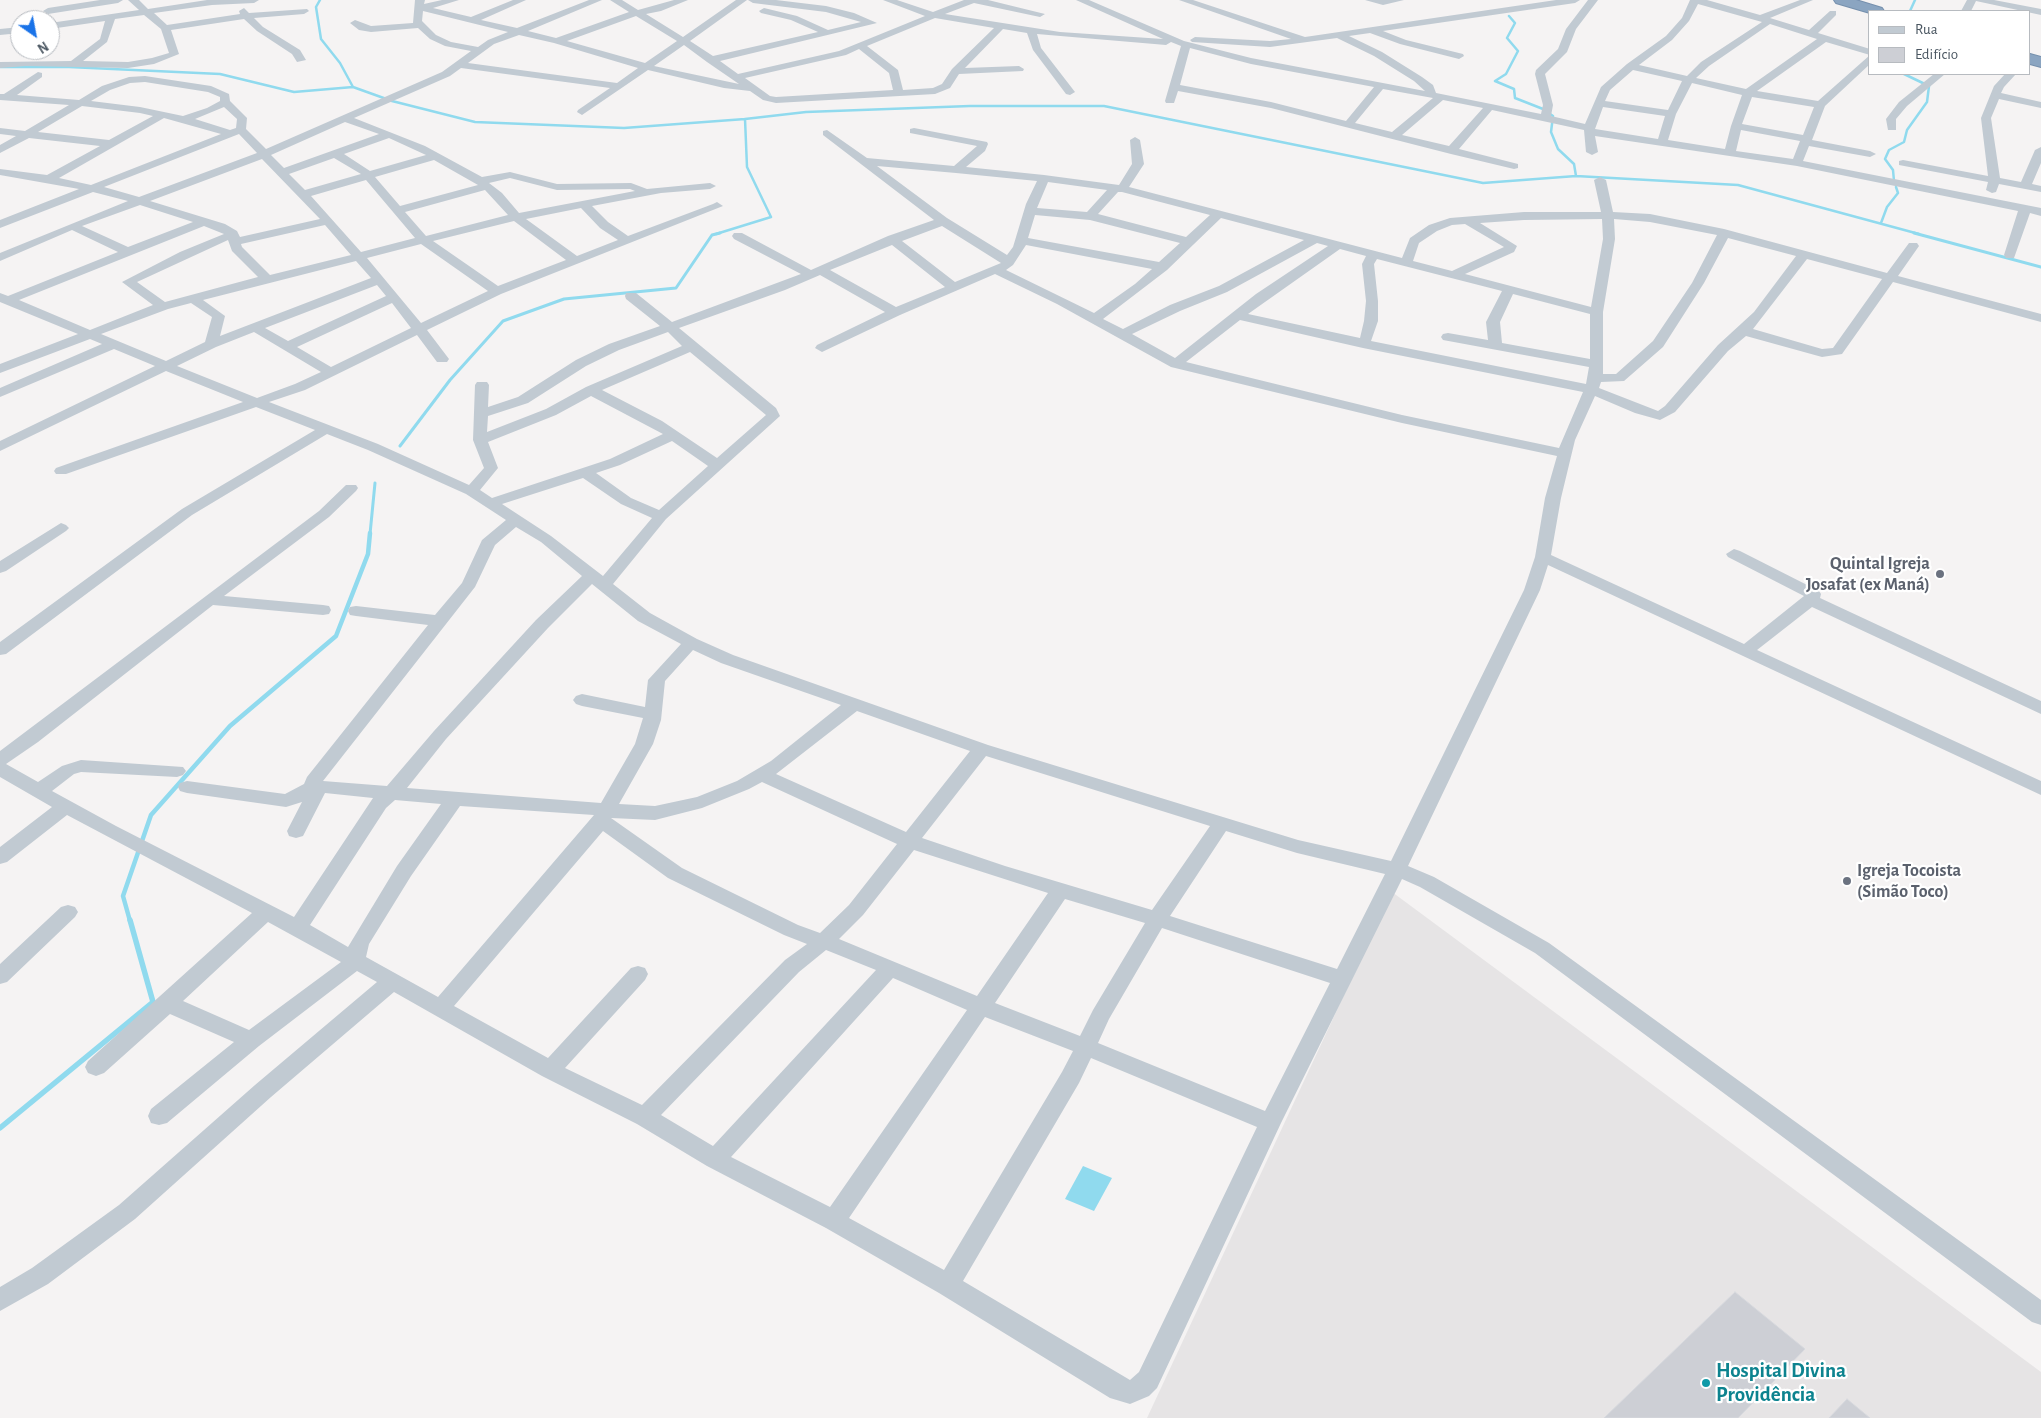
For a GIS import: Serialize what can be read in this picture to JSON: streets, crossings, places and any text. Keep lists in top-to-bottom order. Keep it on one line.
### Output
{"places":["Quintal Igreja Josafat (ex Maná)","Igreja Tocoista (Simão Toco)","Hospital Divina Providência"],"legend":["Rua","Edifício"],"north":"bottom right"}
